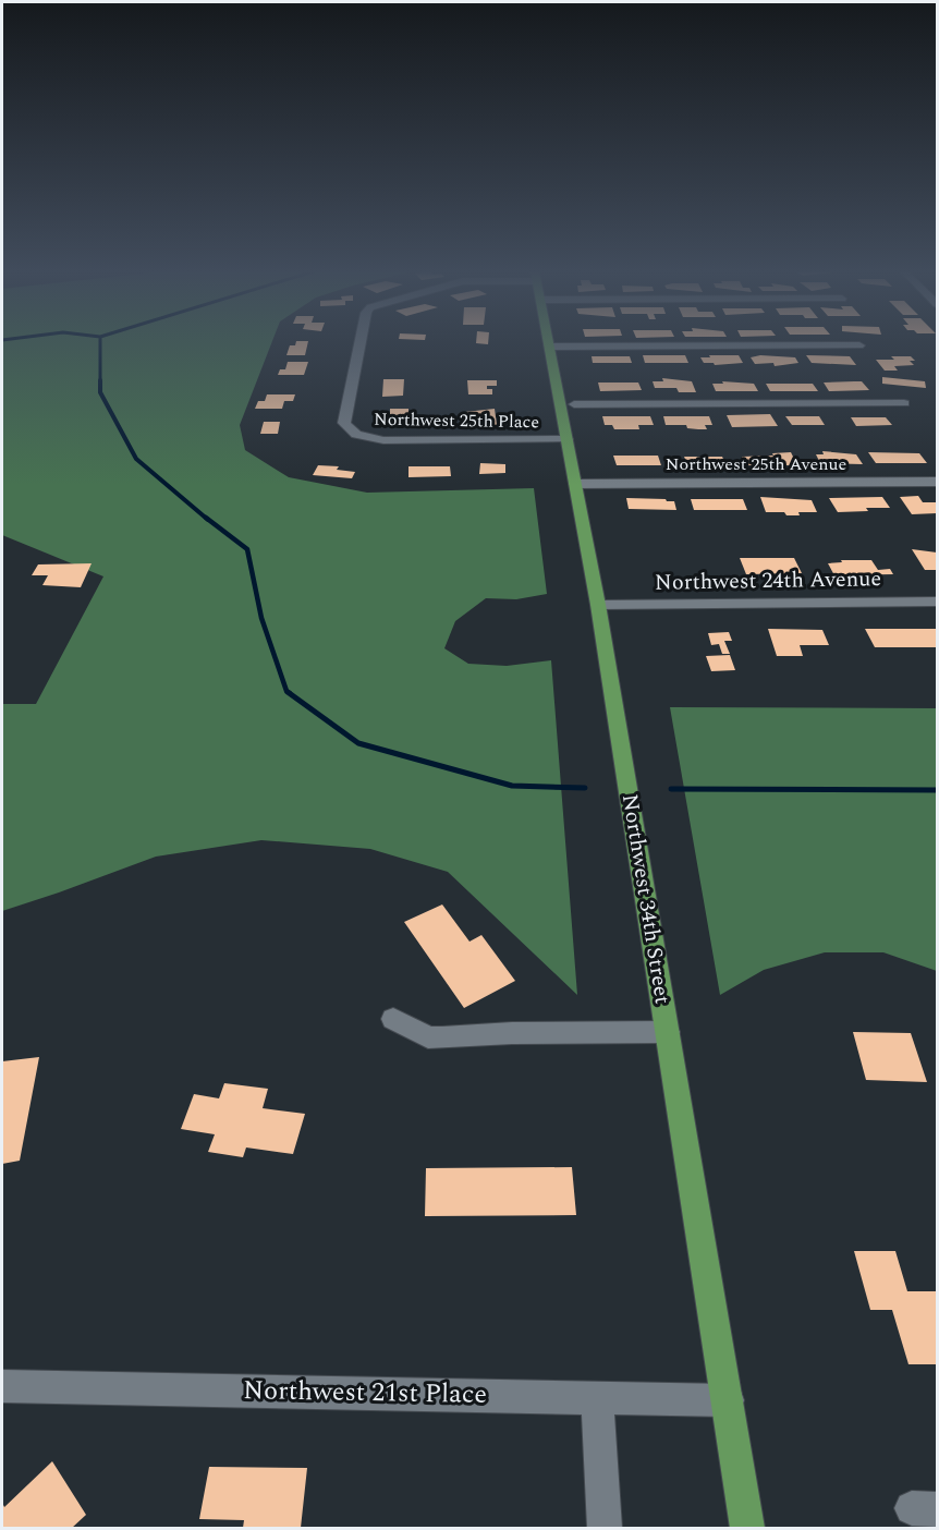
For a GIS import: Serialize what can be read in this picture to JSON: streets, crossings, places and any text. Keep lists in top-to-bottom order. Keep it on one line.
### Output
{"streets":{"main road":["Northwest 34th Street"],"street":["Northwest 25th Place","Northwest 25th Avenue","Northwest 24th Avenue","Northwest 21st Place"]},"crossings":[["Northwest 25th Place","Northwest 34th Street"],["Northwest 25th Avenue","Northwest 34th Street"],["Northwest 24th Avenue","Northwest 34th Street"],["Northwest 34th Street","Northwest 21st Place"]]}
